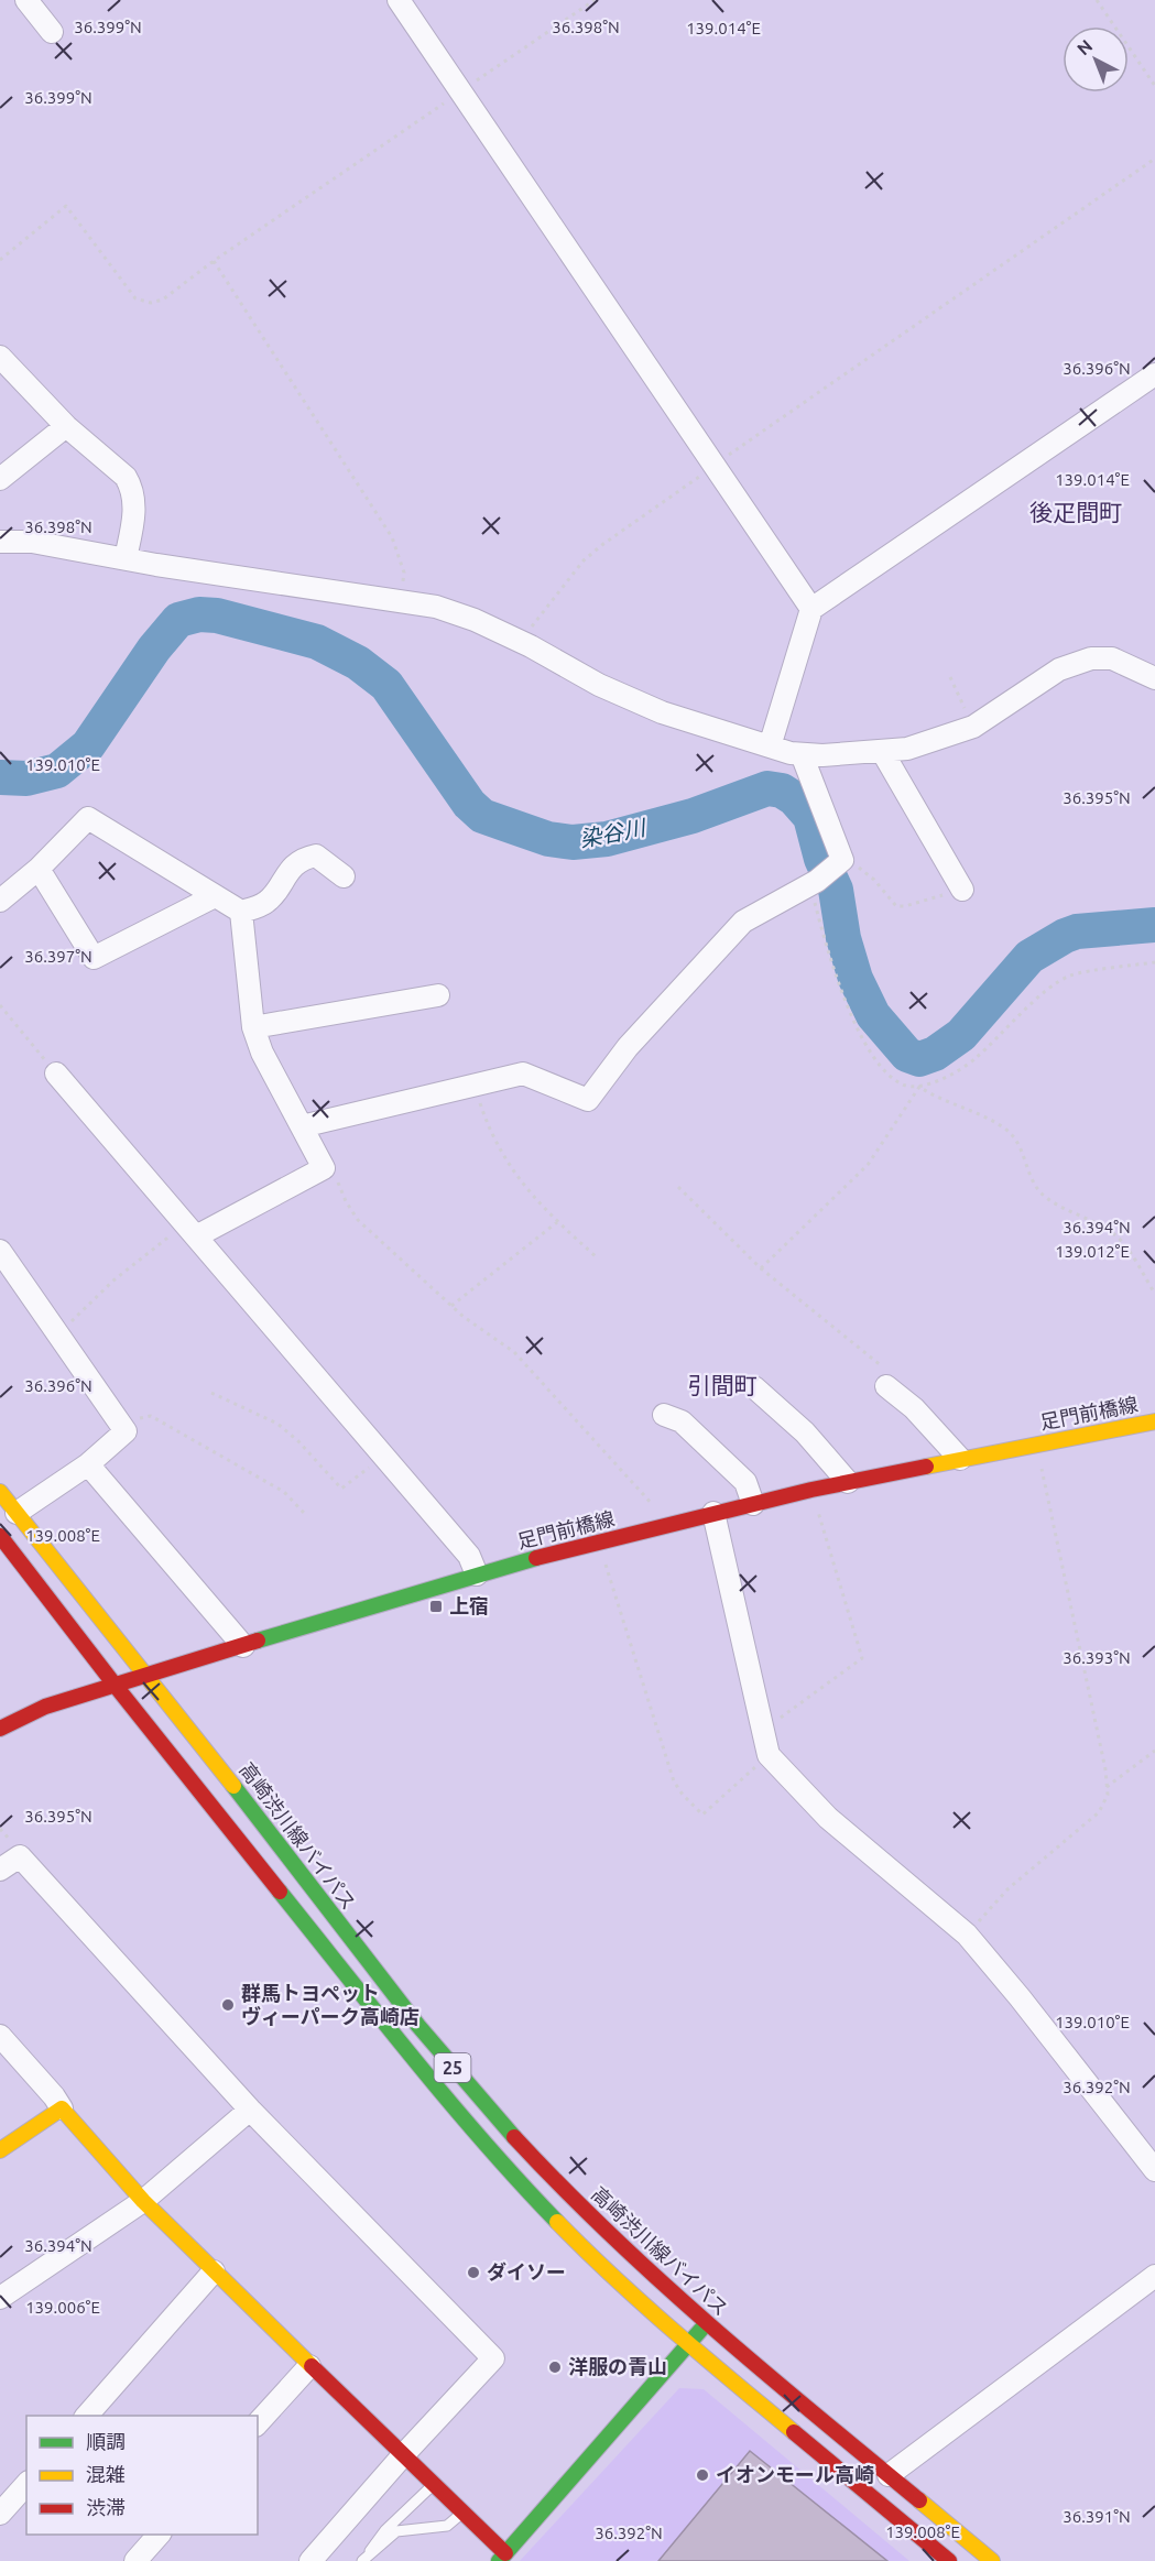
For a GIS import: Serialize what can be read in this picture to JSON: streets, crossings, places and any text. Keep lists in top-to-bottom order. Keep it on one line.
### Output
{"streets":{"main road":["足門前橋線","高崎渋川線バイパス","25"]},"crossings":[["足門前橋線","高崎渋川線バイパス"],["足門前橋線","25"]],"districts":["後疋間町","引間町"],"water":["染谷川"],"places":{"transit":["上宿"],"other":["群馬トヨペット ヴィーパーク高崎店","ダイソー","洋服の青山","イオンモール高崎"]},"legend":["順調","混雑","渋滞"],"north":"top left","coordinates":["36.399°N","36.398°N","139.014°E","36.396°N","139.010°E","36.395°N","36.397°N","36.394°N","139.012°E","139.008°E","36.393°N","36.392°N","139.006°E","36.391°N"]}
